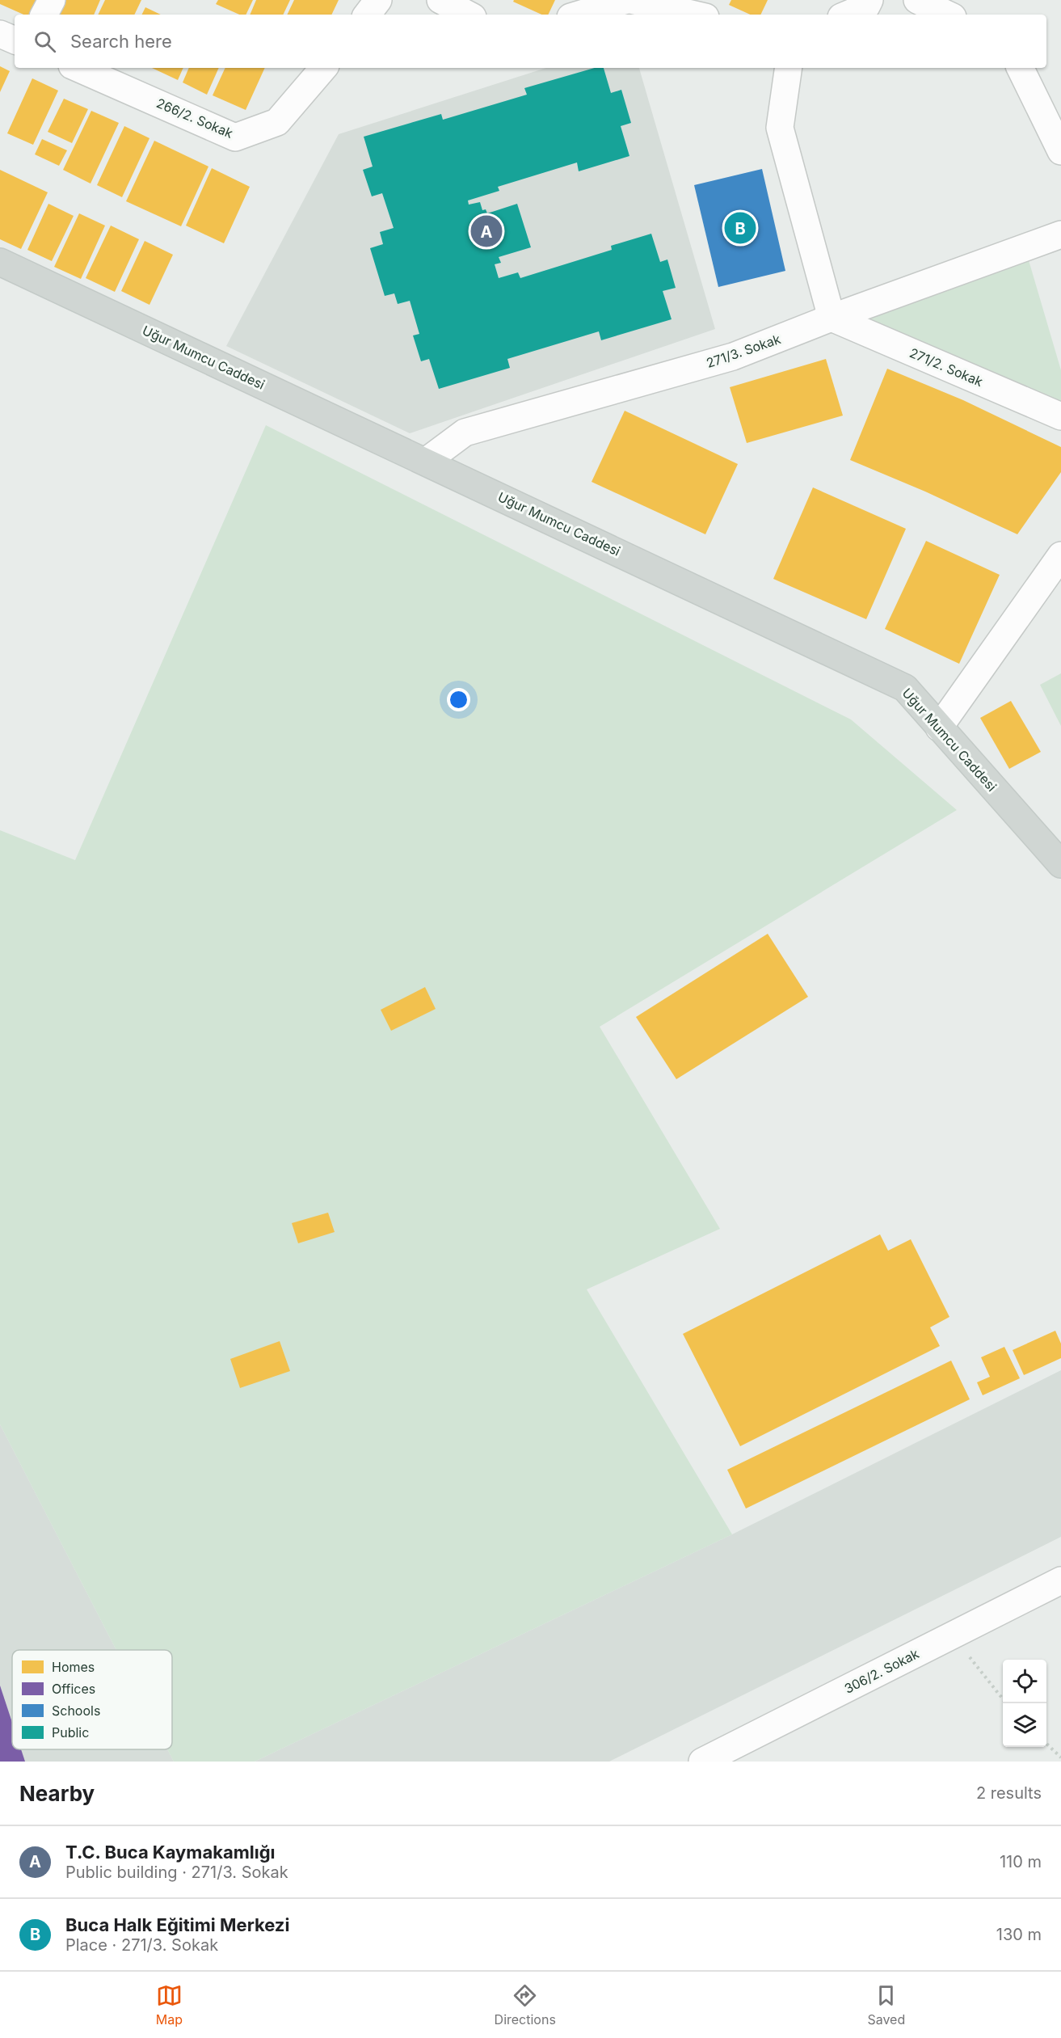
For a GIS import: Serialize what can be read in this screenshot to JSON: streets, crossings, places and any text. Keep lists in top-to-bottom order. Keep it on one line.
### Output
{"streets":{"main road":["Uğur Mumcu Caddesi"],"street":["266/2. Sokak","271/3. Sokak","271/2. Sokak","306/2. Sokak"]},"crossings":[["271/3. Sokak","Uğur Mumcu Caddesi"],["271/3. Sokak","271/2. Sokak"]],"legend":["Homes","Offices","Schools","Public"],"page":{"search":"Search here","pins":["B","A"],"heading":["Nearby","2 results"],"list":[{"mark":"A","name":"T.C. Buca Kaymakamlığı","note":"Public building · 271/3. Sokak","value":"110 m"},{"mark":"B","name":"Buca Halk Eğitimi Merkezi","note":"Place · 271/3. Sokak","value":"130 m"}],"nav":["Map","Directions","Saved"]}}
